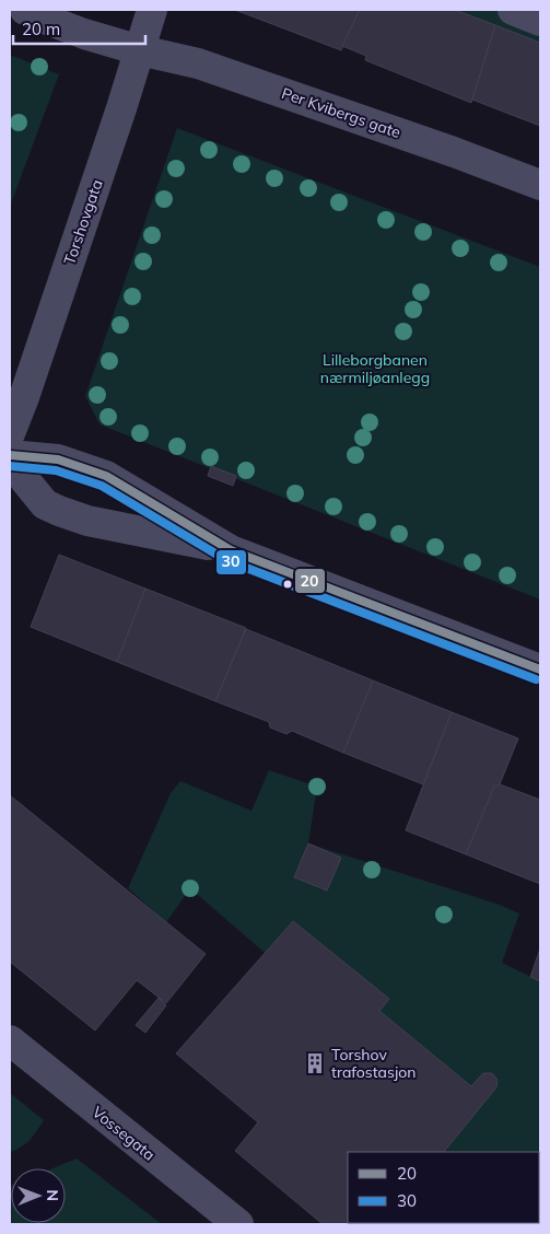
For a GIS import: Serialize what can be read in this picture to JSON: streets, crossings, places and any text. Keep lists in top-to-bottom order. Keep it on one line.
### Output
{"streets":{"street":["Per Kvibergs gate","Torshovgata","Vossegata"]},"crossings":[["Per Kvibergs gate","Torshovgata"]],"parks":["Lilleborgbanen nærmiljøanlegg"],"places":{"building":["Torshov trafostasjon"]},"lines":["transit line 20","transit line 30"],"legend":["20","30"],"scale_bar":"20 m","north":"right"}
